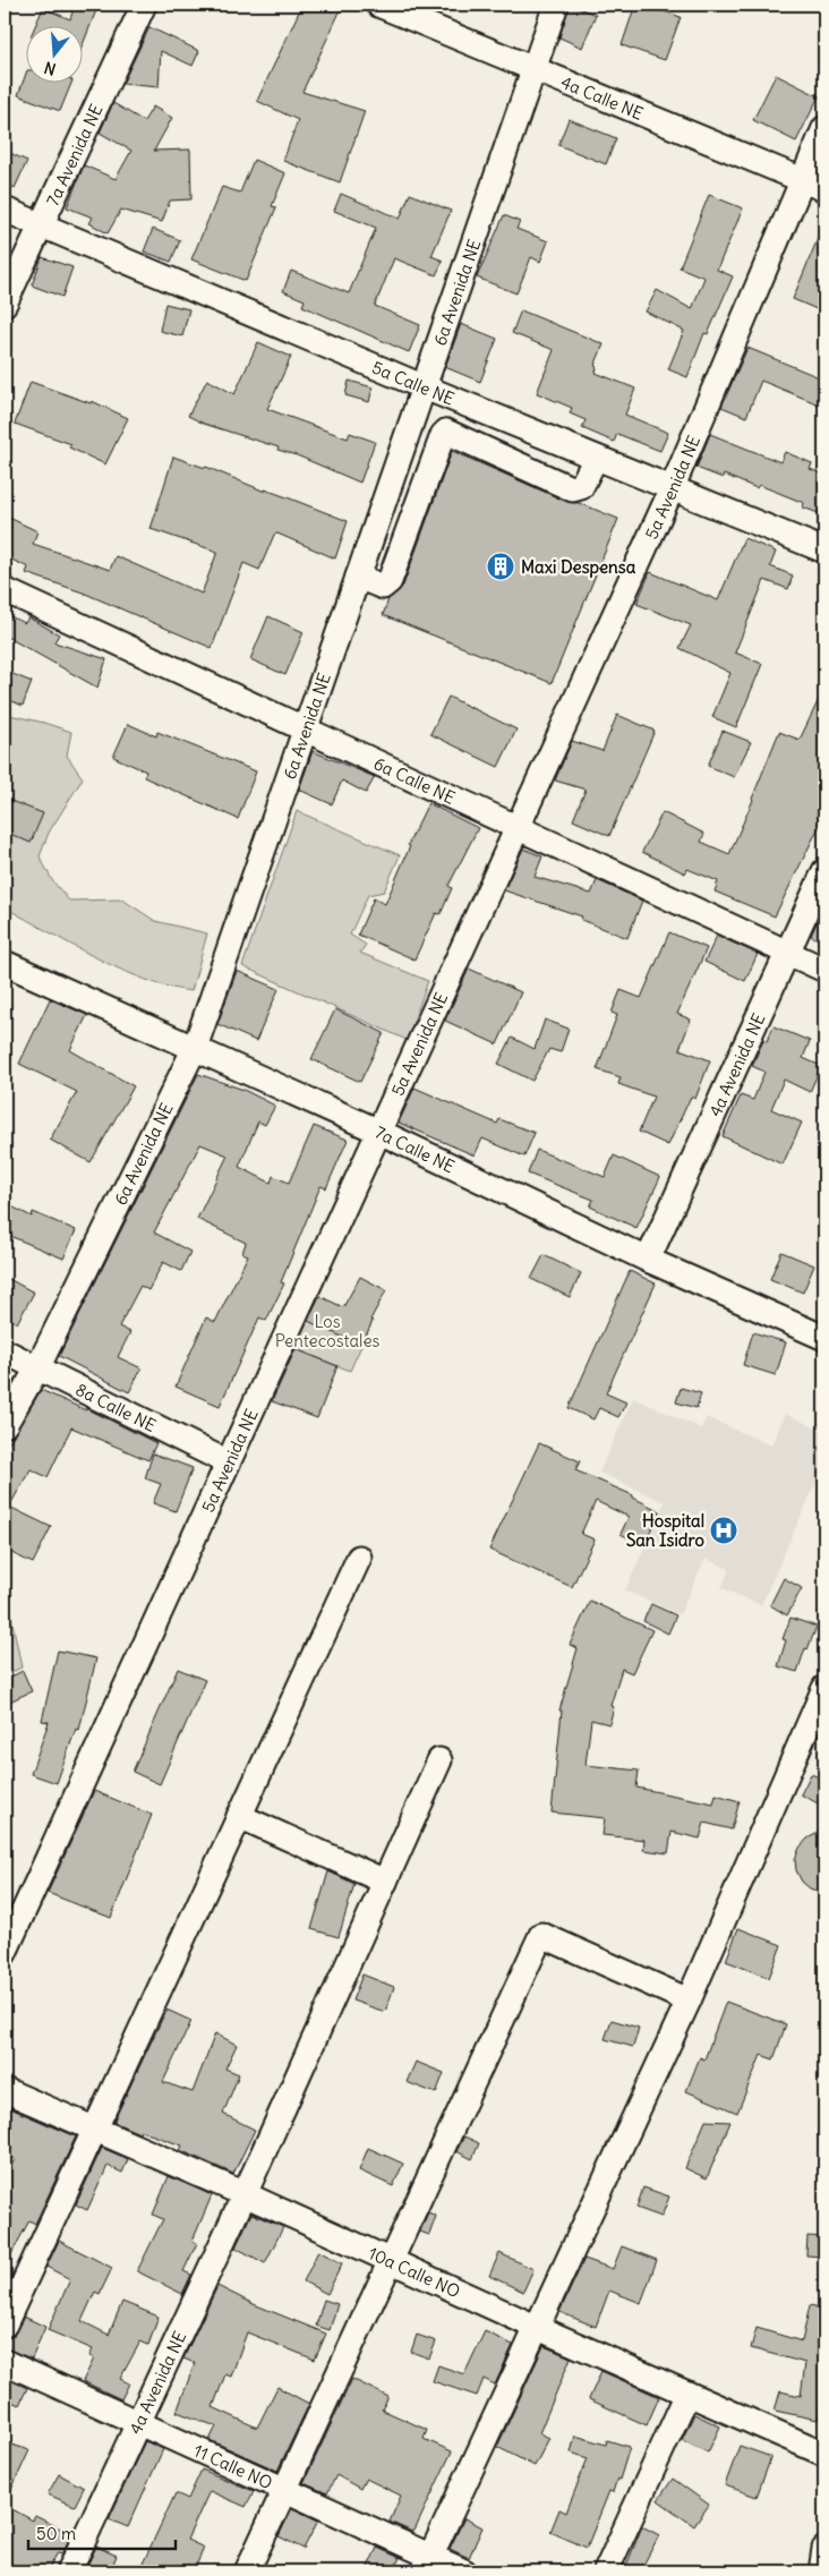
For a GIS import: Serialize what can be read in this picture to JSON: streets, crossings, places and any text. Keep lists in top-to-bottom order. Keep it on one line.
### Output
{"streets":{"street":["4a Calle NE","7a Avenida NE","6a Avenida NE","5a Calle NE","5a Avenida NE","6a Calle NE","4a Avenida NE","7a Calle NE","8a Calle NE","10a Calle NO","11 Calle NO"]},"crossings":[["4a Calle NE","6a Avenida NE"],["4a Calle NE","5a Avenida NE"],["7a Avenida NE","5a Calle NE"],["6a Avenida NE","5a Calle NE"],["6a Avenida NE","6a Calle NE"],["6a Avenida NE","7a Calle NE"],["6a Avenida NE","8a Calle NE"],["5a Calle NE","5a Avenida NE"],["5a Avenida NE","6a Calle NE"],["5a Avenida NE","7a Calle NE"],["5a Avenida NE","8a Calle NE"],["6a Calle NE","4a Avenida NE"],["4a Avenida NE","7a Calle NE"],["4a Avenida NE","10a Calle NO"],["4a Avenida NE","11 Calle NO"]],"parks":["Los Pentecostales"],"places":{"building":["Maxi Despensa"],"hospital":["Hospital San Isidro"]},"scale_bar":"50 m","north":"bottom"}
